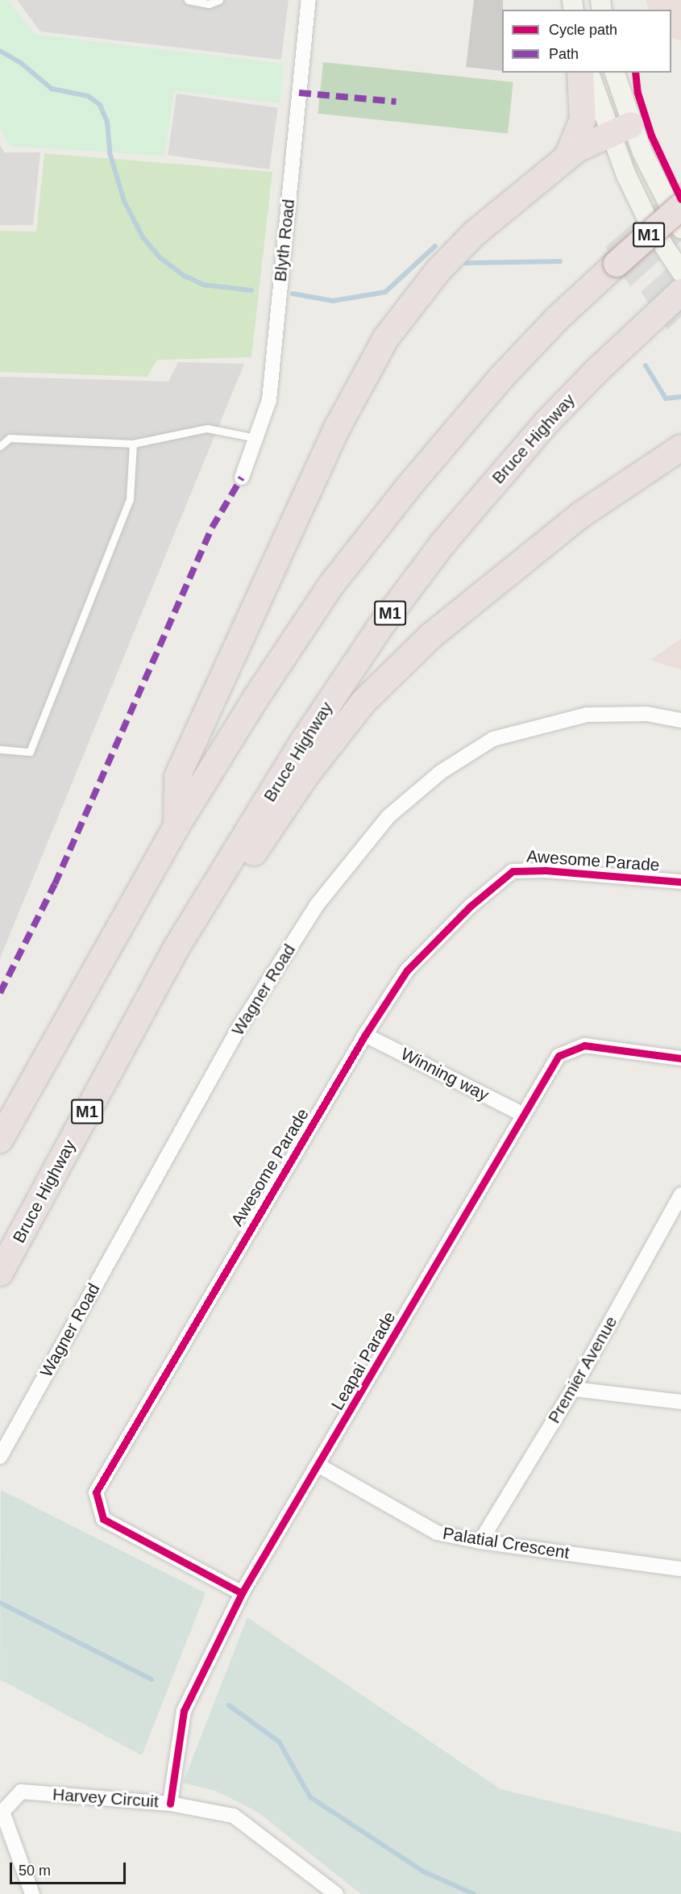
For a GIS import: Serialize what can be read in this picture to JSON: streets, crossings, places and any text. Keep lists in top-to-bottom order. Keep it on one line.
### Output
{"streets":{"highway":["M1","Bruce Highway"],"street":["Blyth Road","Awesome Parade","Wagner Road","Winning way","Leapai Parade","Premier Avenue","Palatial Crescent","Harvey Circuit"]},"crossings":[["Awesome Parade","Winning way"],["Awesome Parade","Leapai Parade"],["Winning way","Leapai Parade"],["Leapai Parade","Palatial Crescent"],["Leapai Parade","Harvey Circuit"],["Premier Avenue","Palatial Crescent"]],"legend":["Cycle path","Path"],"scale_bar":"50 m"}
